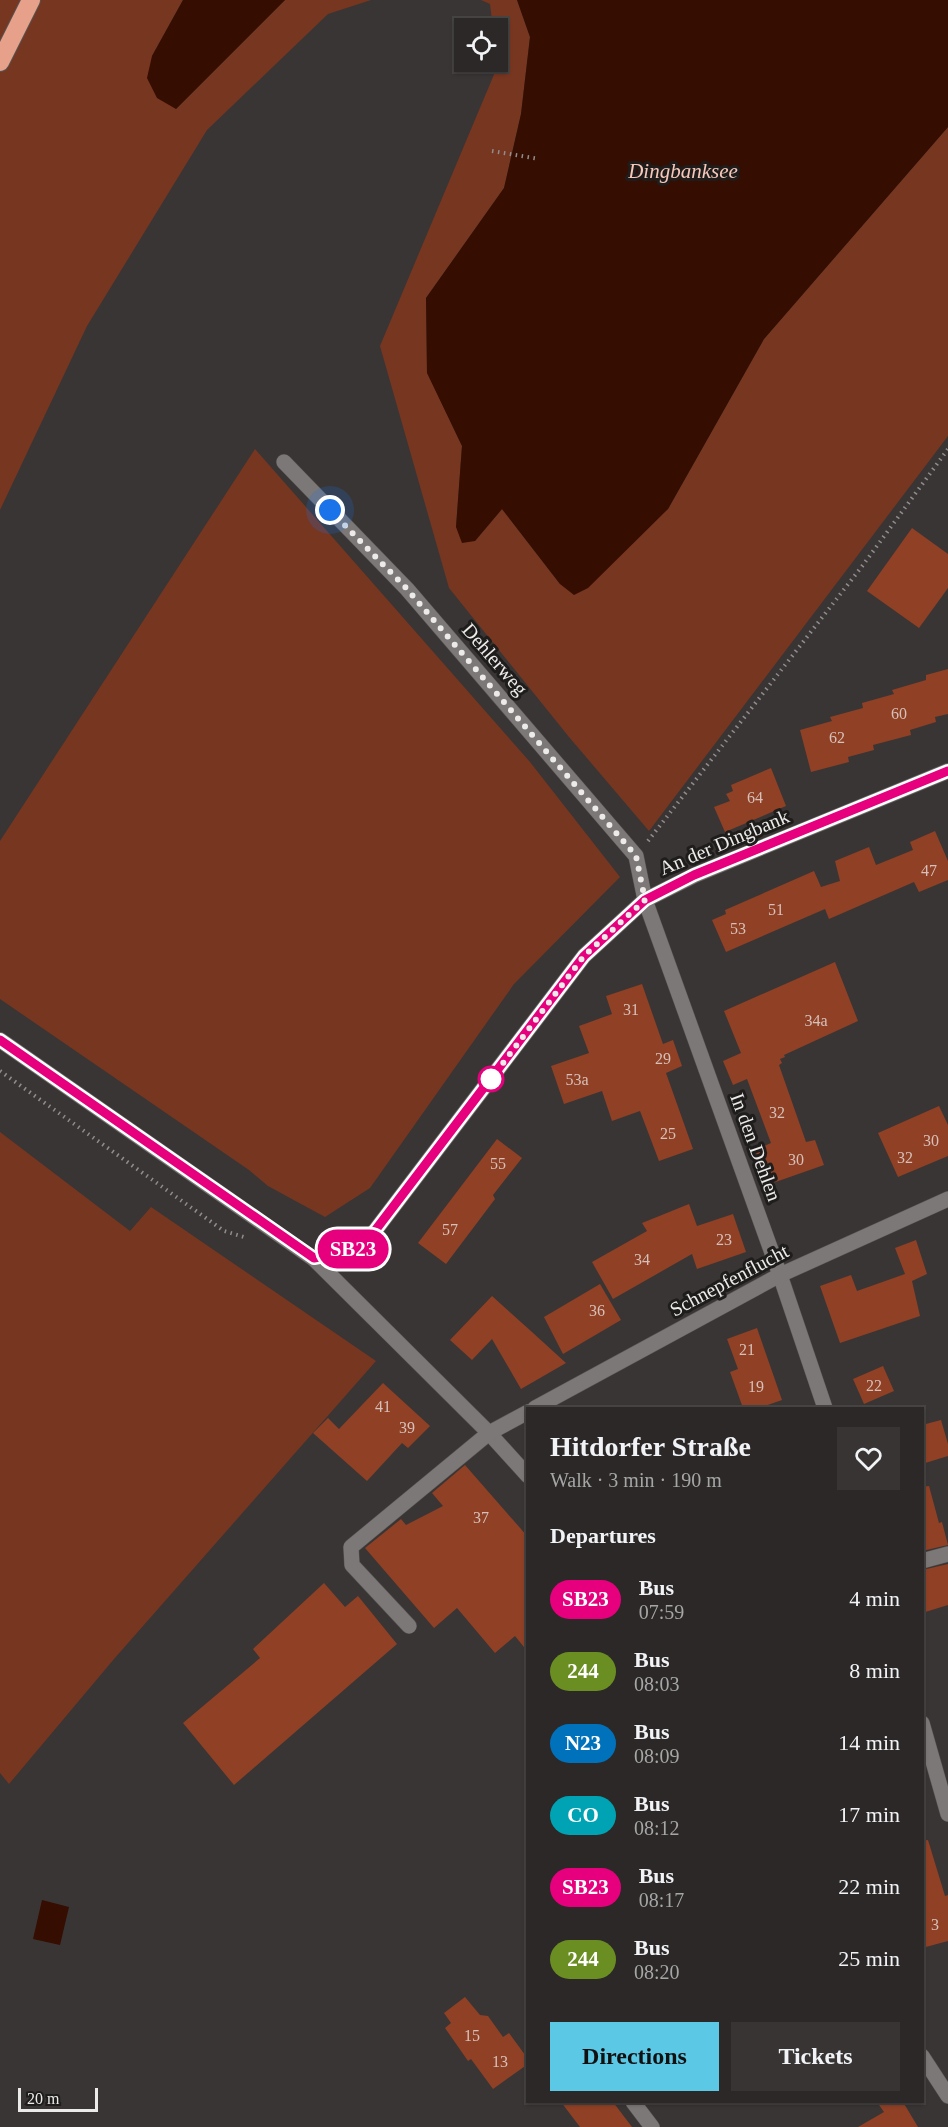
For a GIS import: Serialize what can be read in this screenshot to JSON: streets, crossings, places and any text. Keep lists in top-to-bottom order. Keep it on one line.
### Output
{"streets":{"street":["Dehlerweg","An der Dingbank","In den Dehlen","Schnepfenflucht"]},"crossings":[["Dehlerweg","An der Dingbank"],["Dehlerweg","In den Dehlen"],["An der Dingbank","In den Dehlen"],["In den Dehlen","Schnepfenflucht"]],"water":["Dingbanksee"],"lines":["bus line SB23"],"house_numbers":["60","62","64","47","51","53","31","34a","29","53a","32","25","30","32","30","55","57","23","34","36","21","22","19","41","39","37","3","15","13"],"scale_bar":"20 m","page":{"on_map":"SB23","heading":[["Hitdorfer Straße","Walk · 3 min · 190 m"],"Departures"],"list":[{"mark":"SB23","name":"Bus","note":"07:59","value":"4 min"},{"mark":"244","name":"Bus","note":"08:03","value":"8 min"},{"mark":"N23","name":"Bus","note":"08:09","value":"14 min"},{"mark":"CO","name":"Bus","note":"08:12","value":"17 min"},{"mark":"SB23","name":"Bus","note":"08:17","value":"22 min"},{"mark":"244","name":"Bus","note":"08:20","value":"25 min"}],"buttons":["Directions","Tickets"],"scale":"20 m"}}
